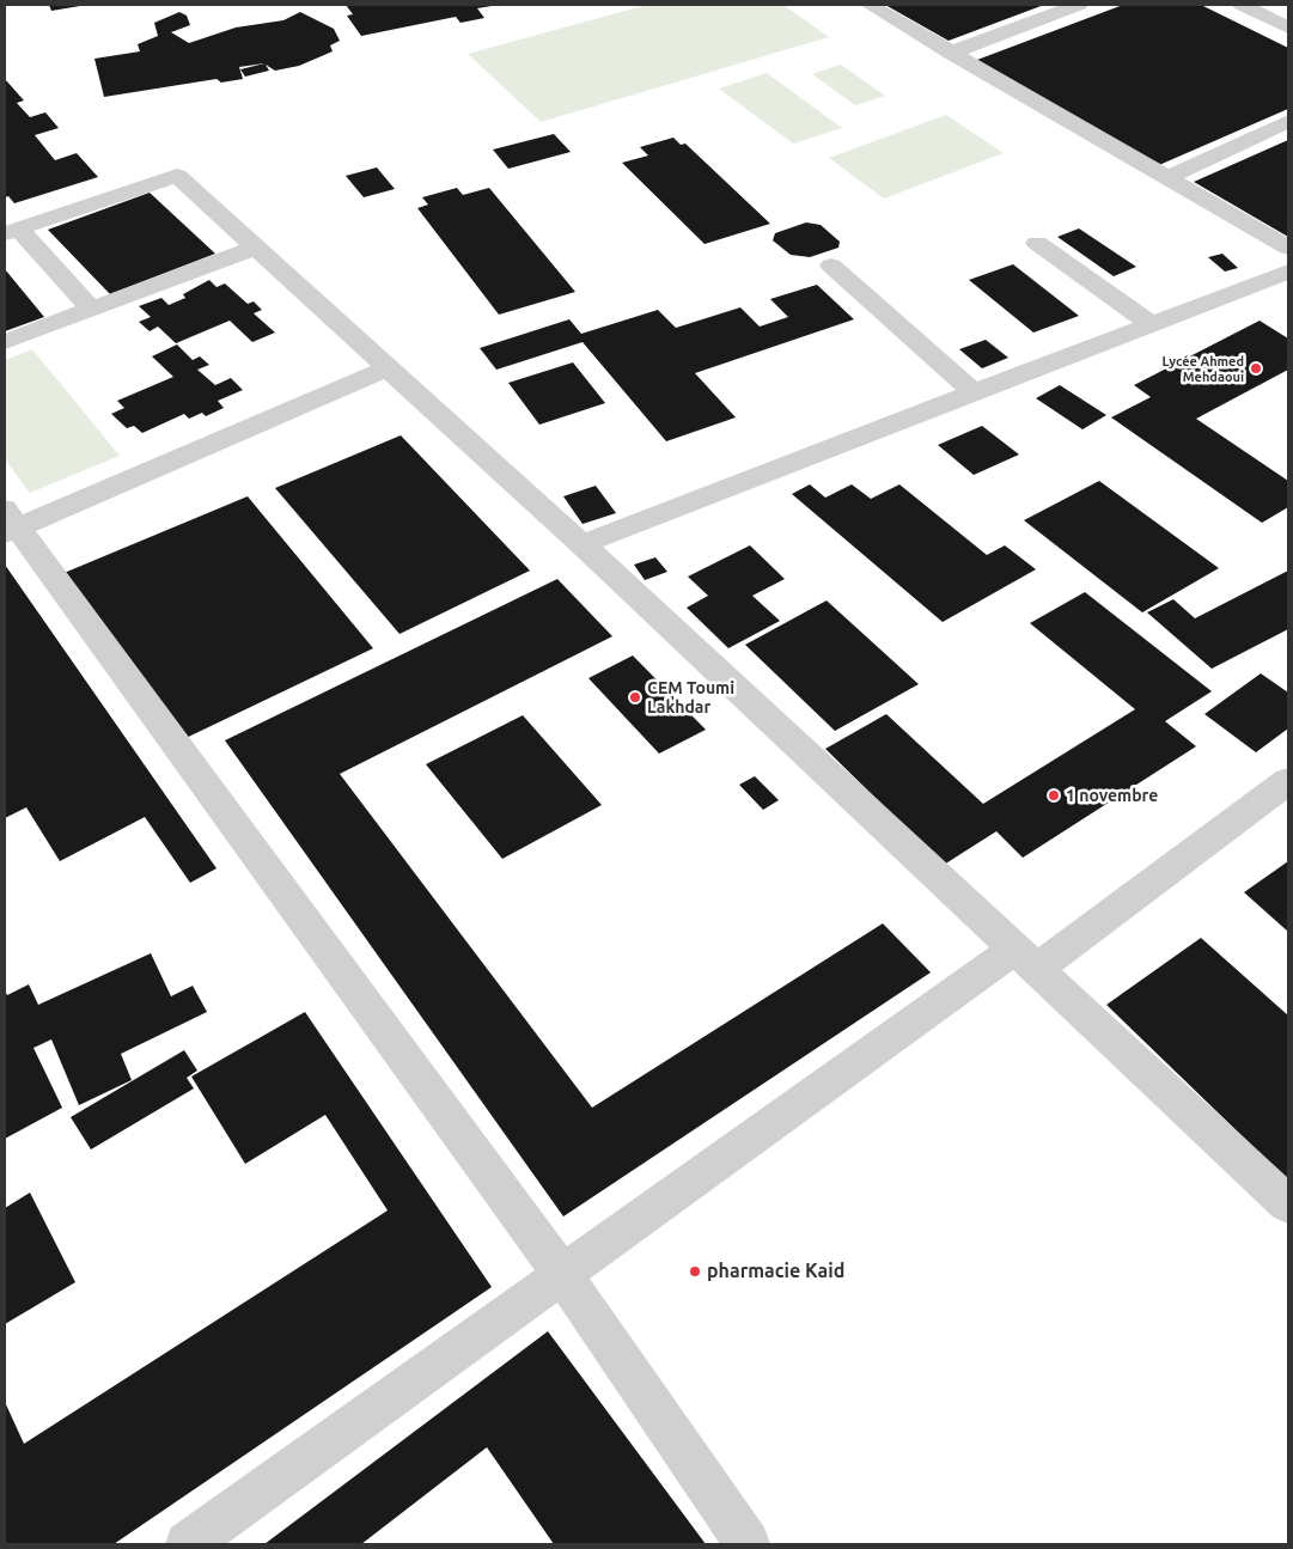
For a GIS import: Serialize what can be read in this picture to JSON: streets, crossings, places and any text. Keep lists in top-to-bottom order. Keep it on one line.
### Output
{"places":["Lycée Ahmed Mehdaoui","CEM Toumi Lakhdar","1 novembre","pharmacie Kaid"]}
